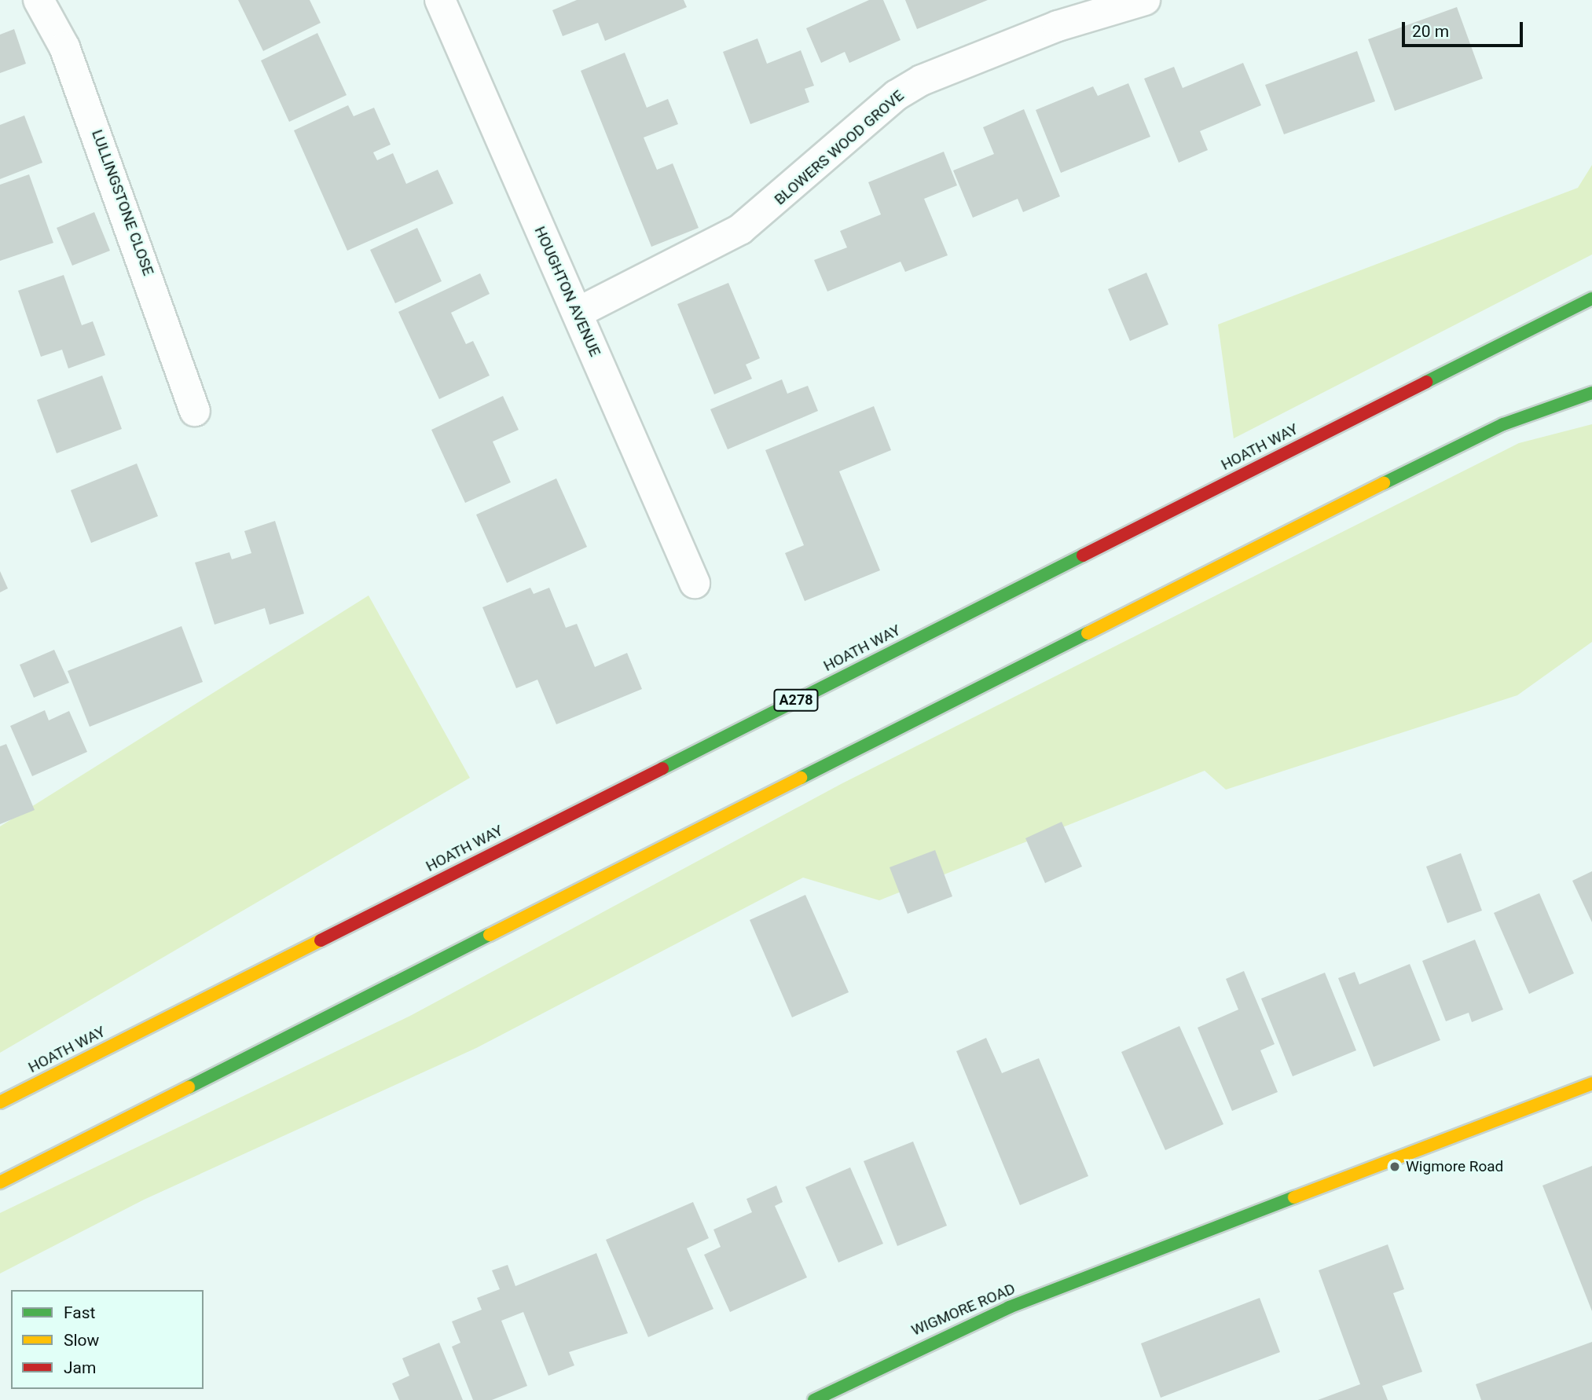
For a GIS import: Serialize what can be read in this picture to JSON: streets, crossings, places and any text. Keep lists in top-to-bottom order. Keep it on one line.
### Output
{"streets":{"main road":["HOATH WAY","A278","WIGMORE ROAD"],"street":["BLOWERS WOOD GROVE","LULLINGSTONE CLOSE","HOUGHTON AVENUE"]},"crossings":[["BLOWERS WOOD GROVE","HOUGHTON AVENUE"]],"places":["Wigmore Road"],"legend":["Fast","Slow","Jam"],"scale_bar":"20 m"}
